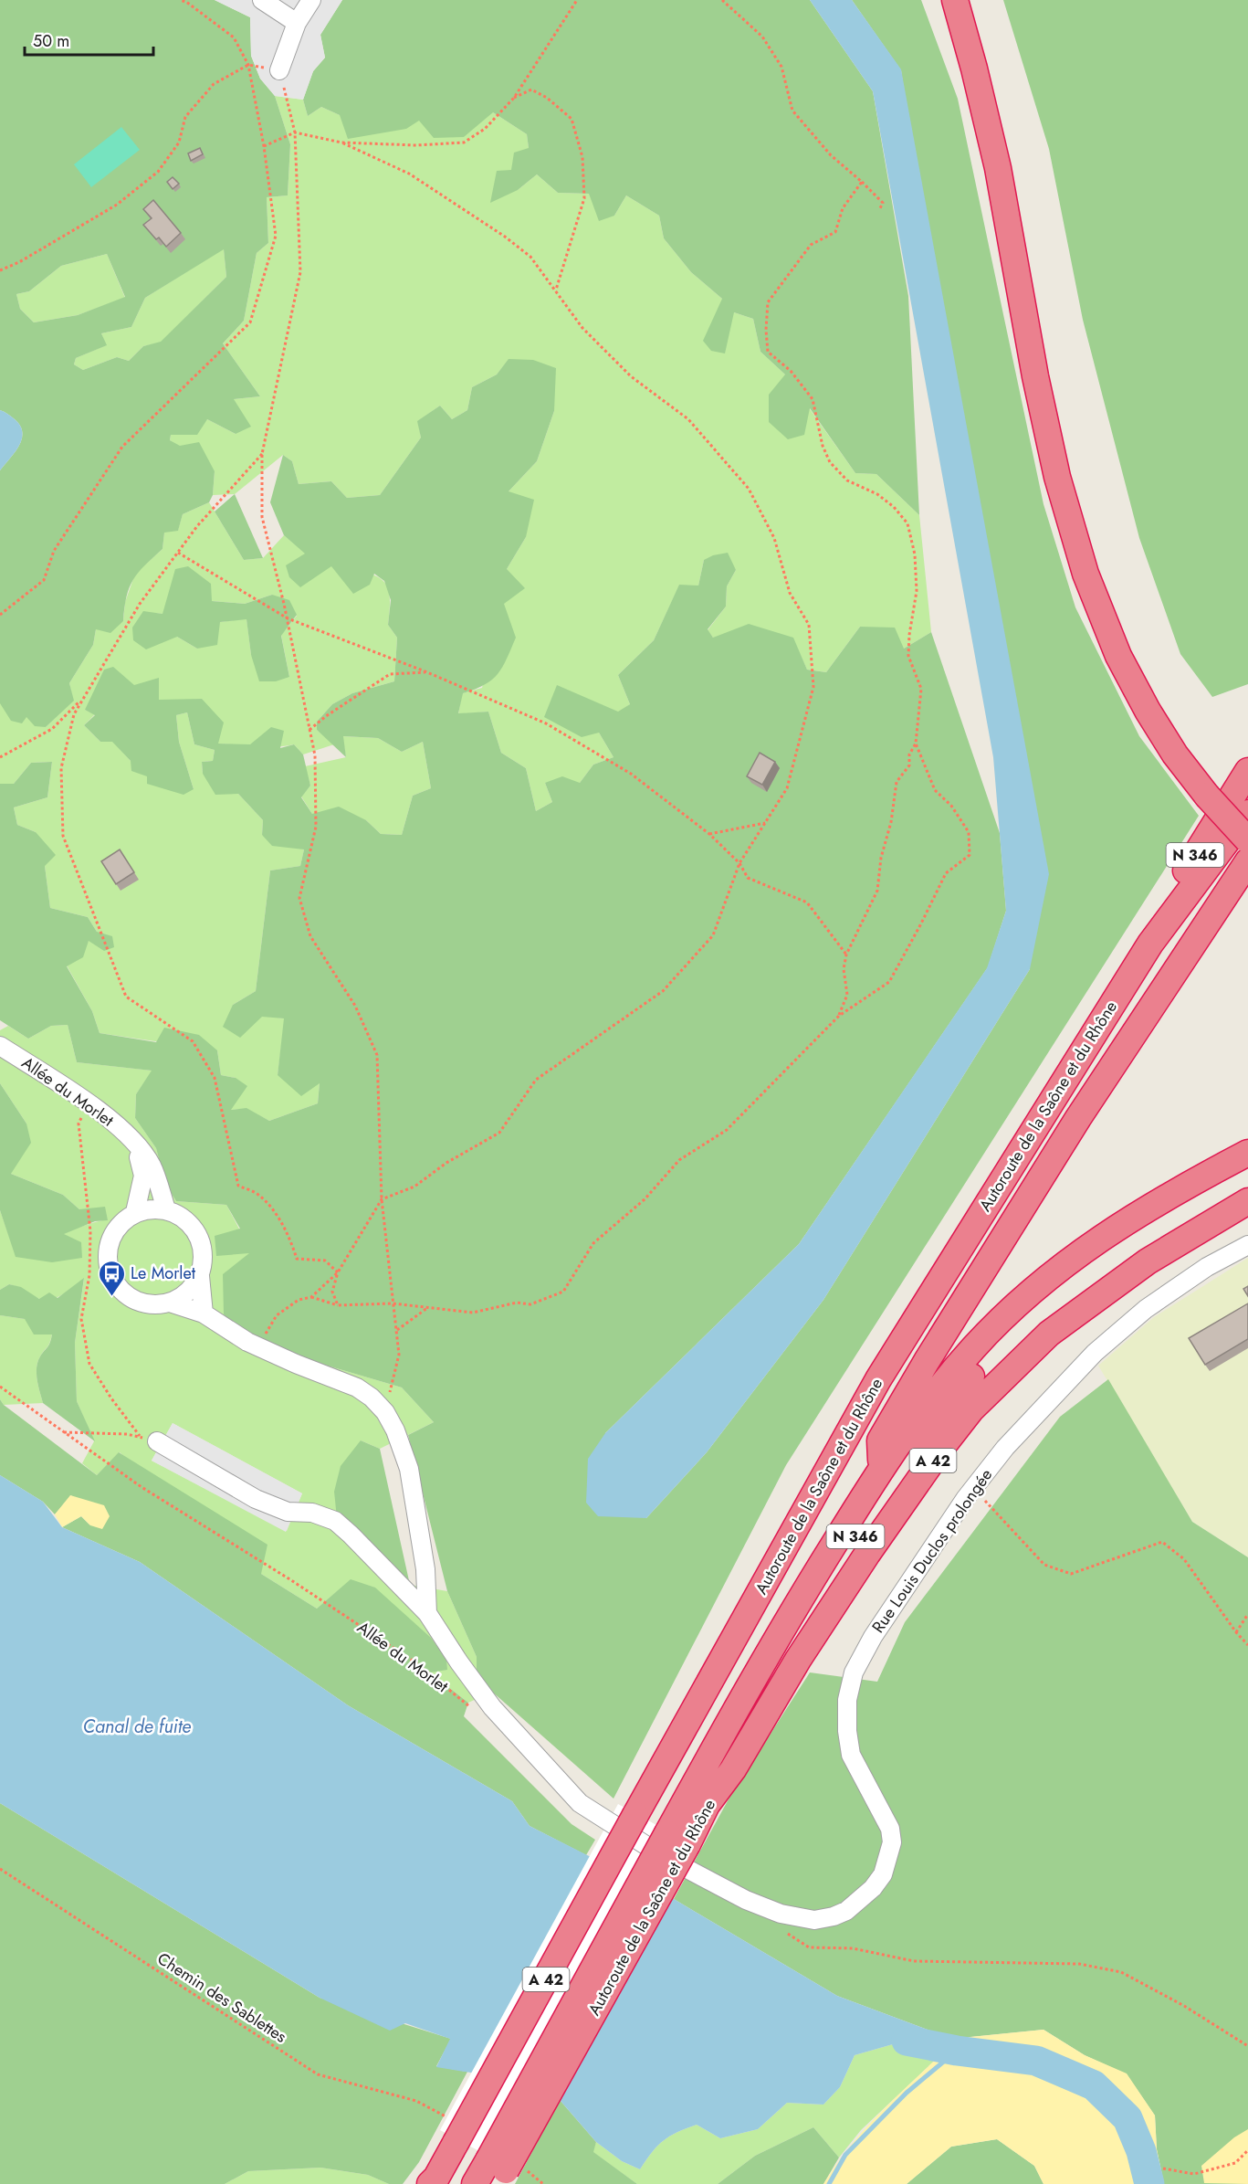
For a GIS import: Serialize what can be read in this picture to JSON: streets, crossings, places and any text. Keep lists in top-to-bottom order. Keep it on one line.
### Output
{"streets":{"highway":["N 346","Autoroute de la Saône et du Rhône","A 42"],"street":["Allée du Morlet","Rue Louis Duclos prolongée"],"path":["Chemin des Sablettes"]},"crossings":[["N 346","Autoroute de la Saône et du Rhône"],["Allée du Morlet","Rue Louis Duclos prolongée"]],"water":["Canal de fuite"],"places":{"bus stop":["Le Morlet"]},"scale_bar":"50 m"}
